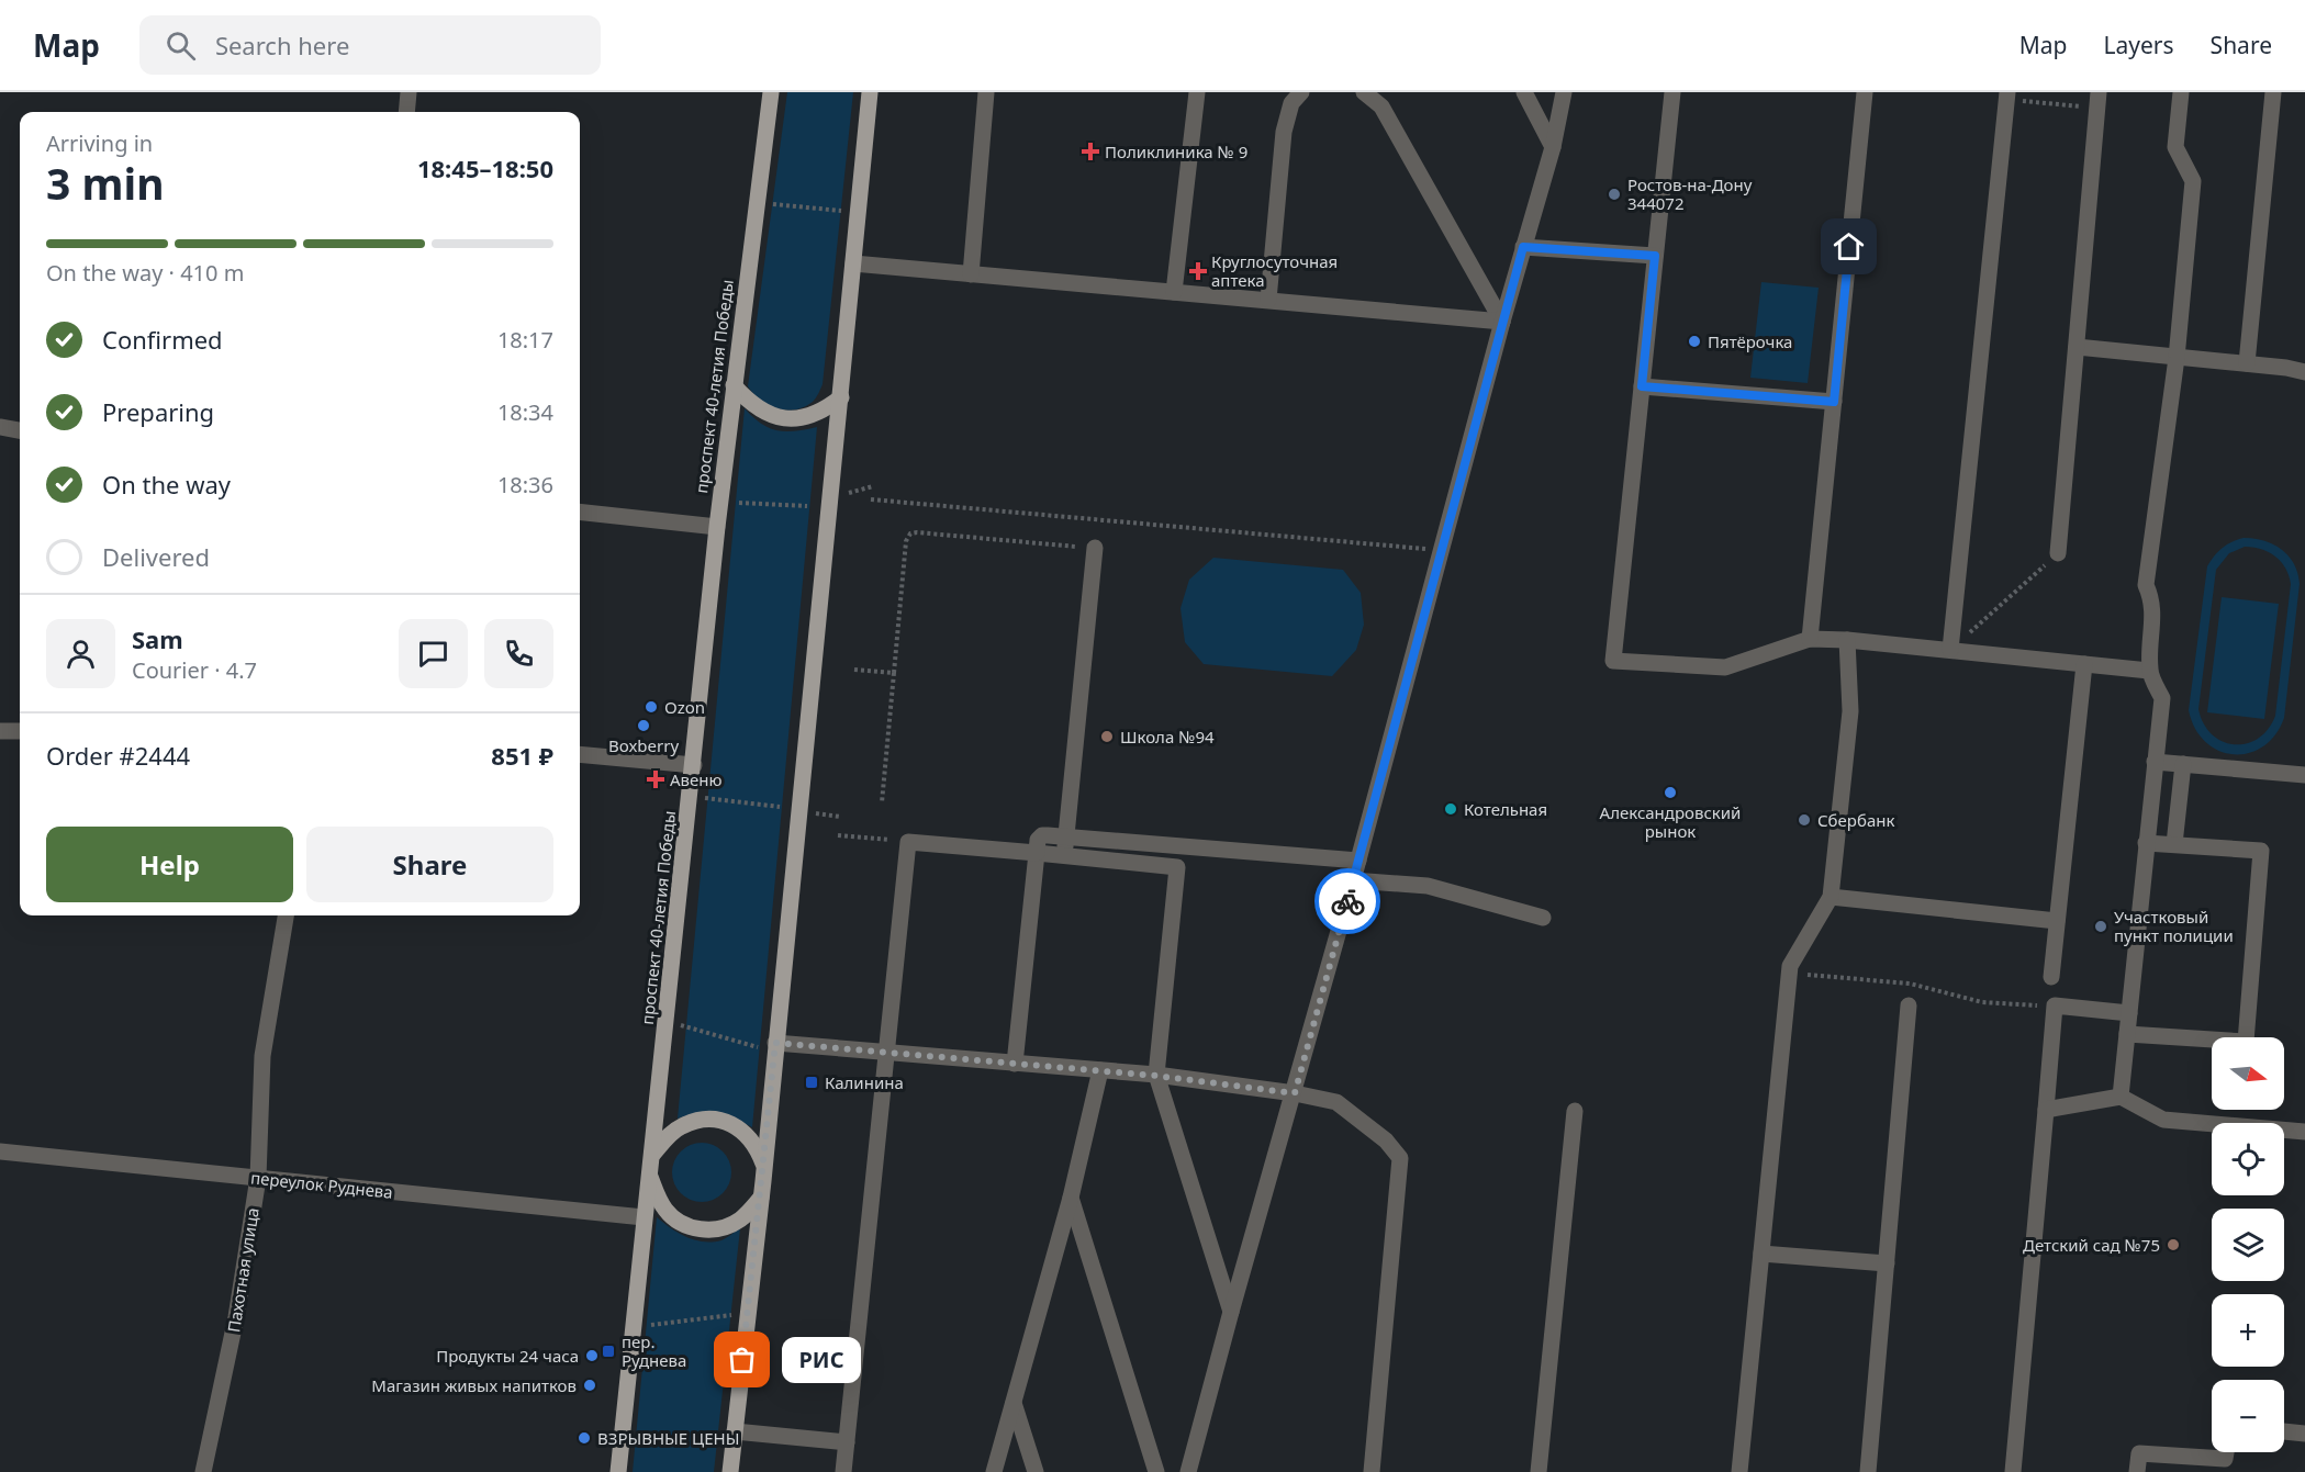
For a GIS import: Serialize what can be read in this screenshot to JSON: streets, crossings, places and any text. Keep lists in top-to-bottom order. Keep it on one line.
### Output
{"streets":{"main road":["проспект 40-летия Победы"],"street":["переулок Руднева","Пахотная улица"]},"crossings":[["проспект 40-летия Победы","переулок Руднева"],["переулок Руднева","Пахотная улица"]],"places":{"health":["Поликлиника № 9","Круглосуточная аптека","Авеню"],"other":["Ростов-на-Дону 344072","Пятёрочка","Ozon","Boxberry","Школа №94","Александровский рынок","Котельная","Сбербанк","Участковый пункт полиции","Детский сад №75","Продукты 24 часа","РИС","Магазин живых напитков","ВЗРЫВНЫЕ ЦЕНЫ"],"transit":["Калинина","пер. Руднева"]},"north":"right","page":{"header":"Map","search":"Search here","nav":["Map","Layers","Share"],"heading":["3 min","Arriving in","18:45–18:50"],"panel":["Sam","Courier · 4.7","Order #2444","851 ₽"],"bar":"On the way · 410 m","list":[["Confirmed","18:17"],["Preparing","18:34"],["On the way","18:36"],"Delivered"],"buttons":["Help","Share"],"map_buttons":["+","−"],"bubble":"РИС"}}
